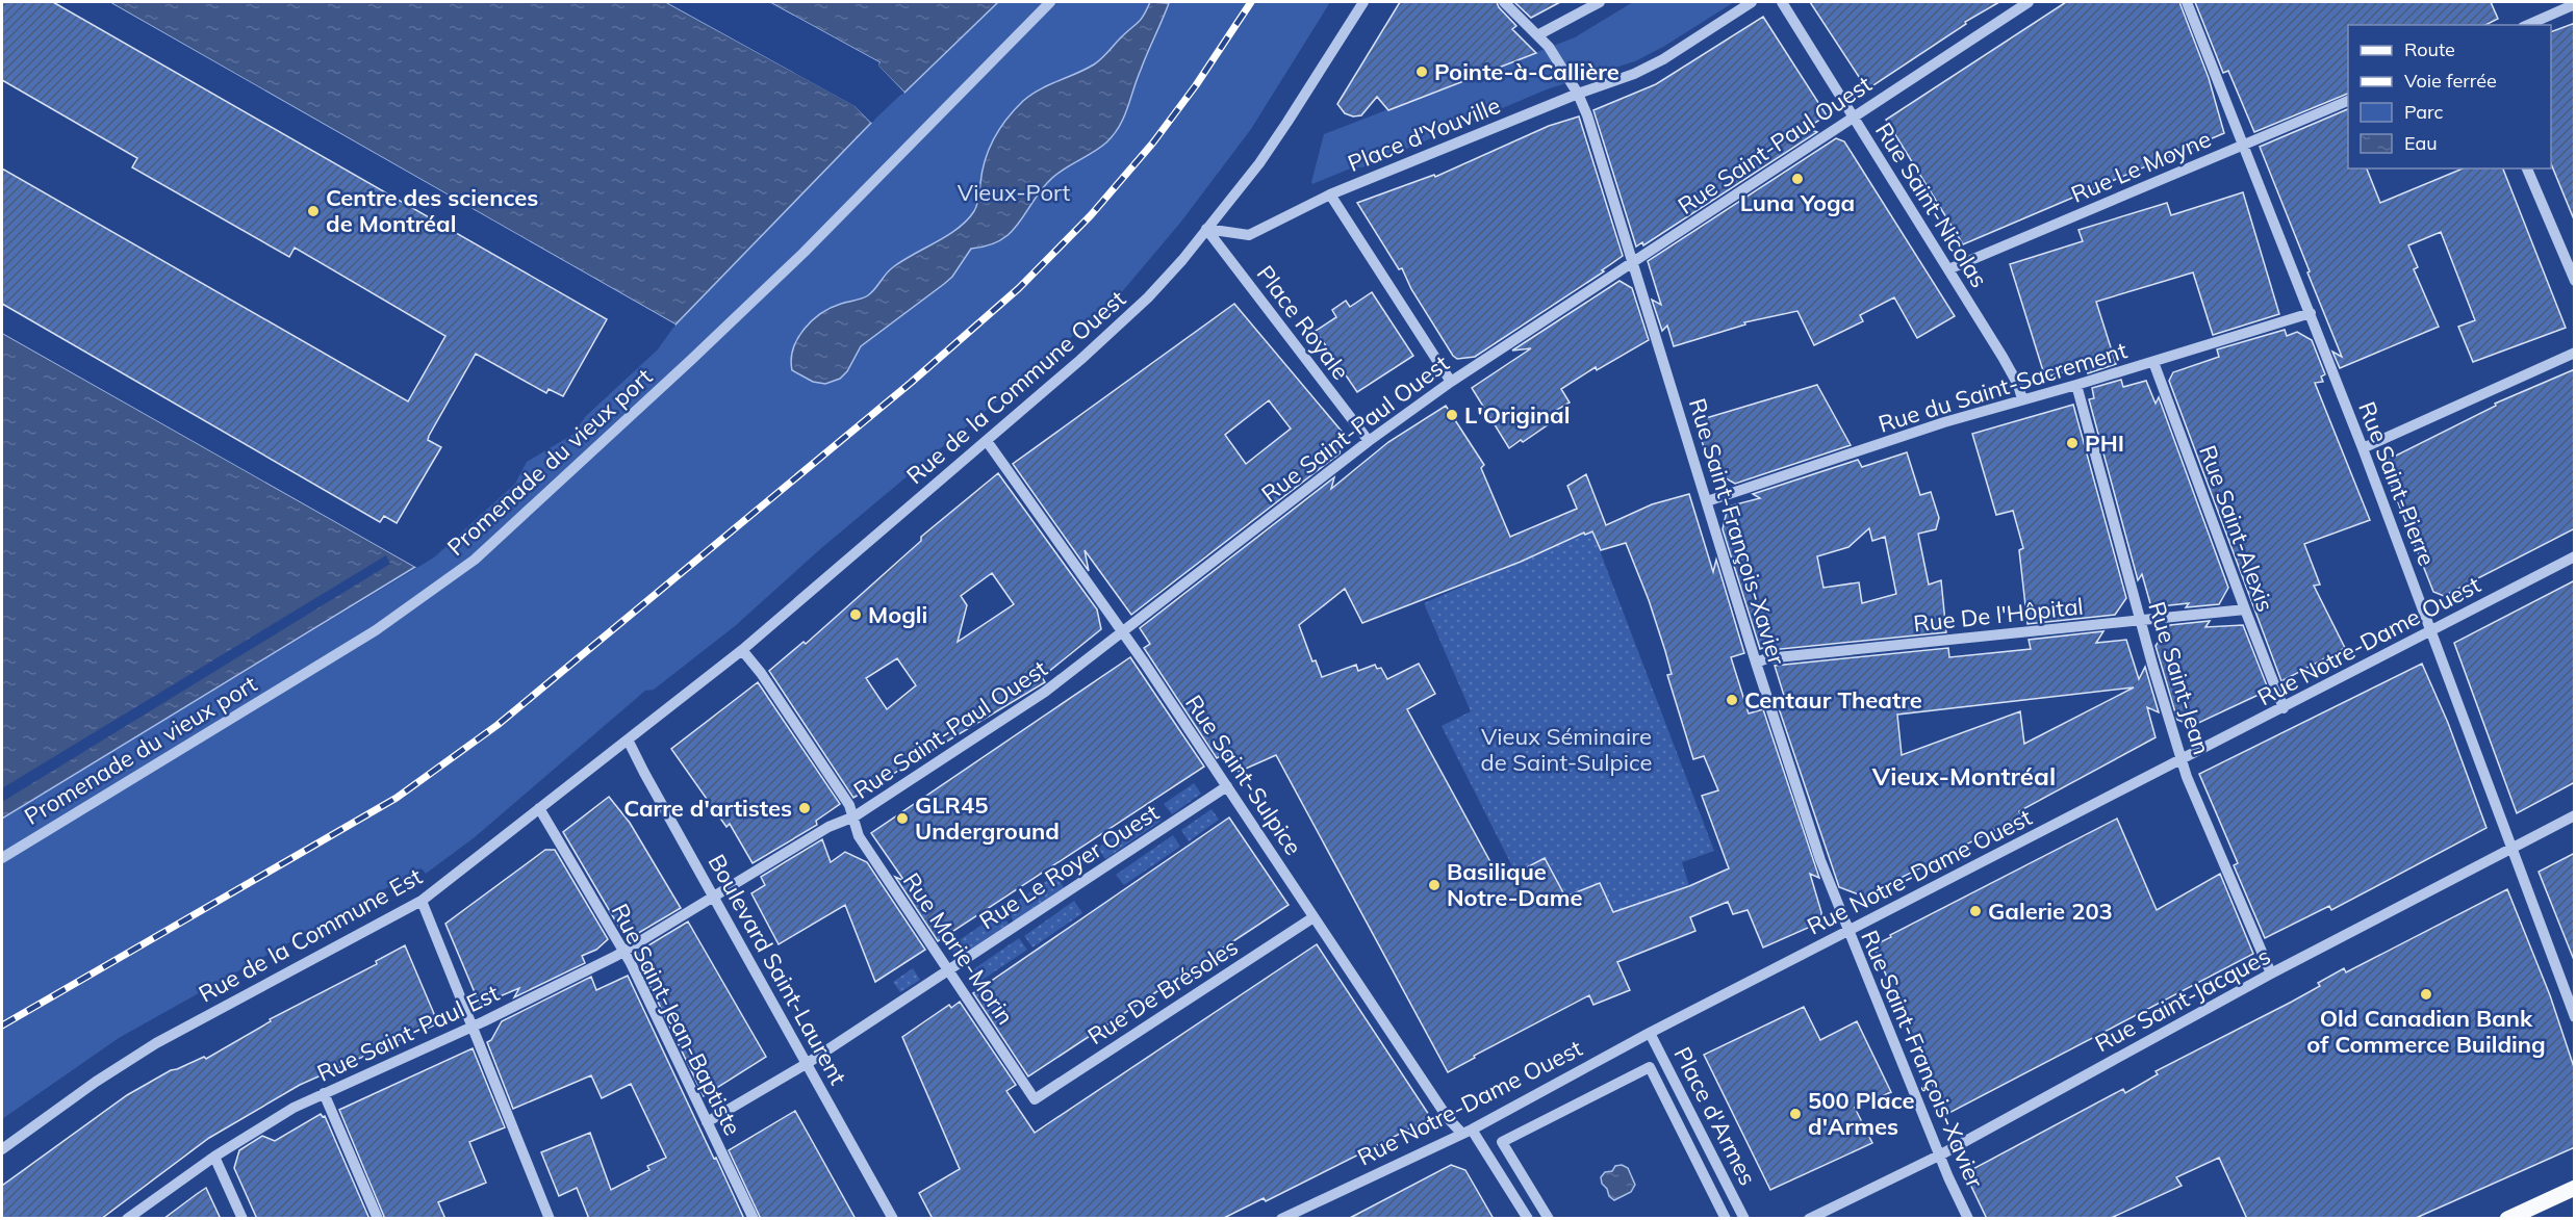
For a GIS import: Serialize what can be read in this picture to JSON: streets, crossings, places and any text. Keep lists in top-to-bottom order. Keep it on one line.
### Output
{"streets":{"street":["Place d'Youville","Rue Saint-Paul Ouest","Rue Le Moyne","Rue Saint-Nicolas","Place Royale","Rue de la Commune Ouest","Rue du Saint-Sacrement","Promenade du vieux port","Rue Saint-Pierre","Rue Saint-Alexis","Rue Saint-François-Xavier","Rue De l'Hôpital","Rue Notre-Dame Ouest","Rue Saint-Jean","Rue Saint-Sulpice","Rue Le Royer Ouest","Rue de la Commune Est","Rue Marie-Morin","Boulevard Saint-Laurent","Rue De Brésoles","Rue Saint-Jacques","Rue Saint-Jean-Baptiste","Rue Saint-Paul Est","Place d'Armes"]},"crossings":[["Place d'Youville","Place Royale"],["Place d'Youville","Rue de la Commune Ouest"],["Place d'Youville","Rue Saint-François-Xavier"],["Rue Saint-Paul Ouest","Rue Saint-Nicolas"],["Rue Saint-Paul Ouest","Place Royale"],["Rue Saint-Paul Ouest","Rue Saint-François-Xavier"],["Rue Saint-Paul Ouest","Rue Saint-Sulpice"],["Rue Saint-Paul Ouest","Rue Marie-Morin"],["Rue Saint-Paul Ouest","Boulevard Saint-Laurent"],["Rue Saint-Paul Ouest","Rue Saint-Paul Est"],["Rue Le Moyne","Rue Saint-Nicolas"],["Rue Le Moyne","Rue Saint-Pierre"],["Rue Saint-Nicolas","Rue du Saint-Sacrement"],["Place Royale","Rue de la Commune Ouest"],["Rue de la Commune Ouest","Rue Saint-Sulpice"],["Rue de la Commune Ouest","Rue de la Commune Est"],["Rue de la Commune Ouest","Rue Marie-Morin"],["Rue de la Commune Ouest","Boulevard Saint-Laurent"],["Rue du Saint-Sacrement","Rue Saint-Pierre"],["Rue du Saint-Sacrement","Rue Saint-Alexis"],["Rue du Saint-Sacrement","Rue Saint-François-Xavier"],["Rue du Saint-Sacrement","Rue Saint-Jean"],["Rue Saint-Pierre","Rue Notre-Dame Ouest"],["Rue Saint-Pierre","Rue Saint-Jacques"],["Rue Saint-Alexis","Rue De l'Hôpital"],["Rue Saint-Alexis","Rue Notre-Dame Ouest"],["Rue Saint-François-Xavier","Rue De l'Hôpital"],["Rue Saint-François-Xavier","Rue Notre-Dame Ouest"],["Rue Saint-François-Xavier","Rue Saint-Jacques"],["Rue De l'Hôpital","Rue Saint-Jean"],["Rue Notre-Dame Ouest","Rue Saint-Jean"],["Rue Notre-Dame Ouest","Rue Saint-Sulpice"],["Rue Notre-Dame Ouest","Place d'Armes"],["Rue Saint-Jean","Rue Saint-Jacques"],["Rue Saint-Sulpice","Rue Le Royer Ouest"],["Rue Saint-Sulpice","Rue De Brésoles"],["Rue Le Royer Ouest","Rue Marie-Morin"],["Rue Le Royer Ouest","Boulevard Saint-Laurent"],["Rue Le Royer Ouest","Rue Saint-Jean-Baptiste"],["Rue de la Commune Est","Boulevard Saint-Laurent"],["Rue de la Commune Est","Rue Saint-Jean-Baptiste"],["Rue Marie-Morin","Rue De Brésoles"],["Boulevard Saint-Laurent","Rue Saint-Paul Est"],["Rue Saint-Jean-Baptiste","Rue Saint-Paul Est"]],"districts":["Vieux-Montréal"],"parks":["Vieux-Port","Vieux Séminaire de Saint-Sulpice"],"places":["Pointe-à-Callière","Luna Yoga","Centre des sciences de Montréal","L'Original","PHI","Mogli","Centaur Theatre","Carre d'artistes","GLR45 Underground","Basilique Notre-Dame","Galerie 203","Old Canadian Bank of Commerce Building","500 Place d'Armes"],"legend":["Route","Voie ferrée","Parc","Eau"]}
